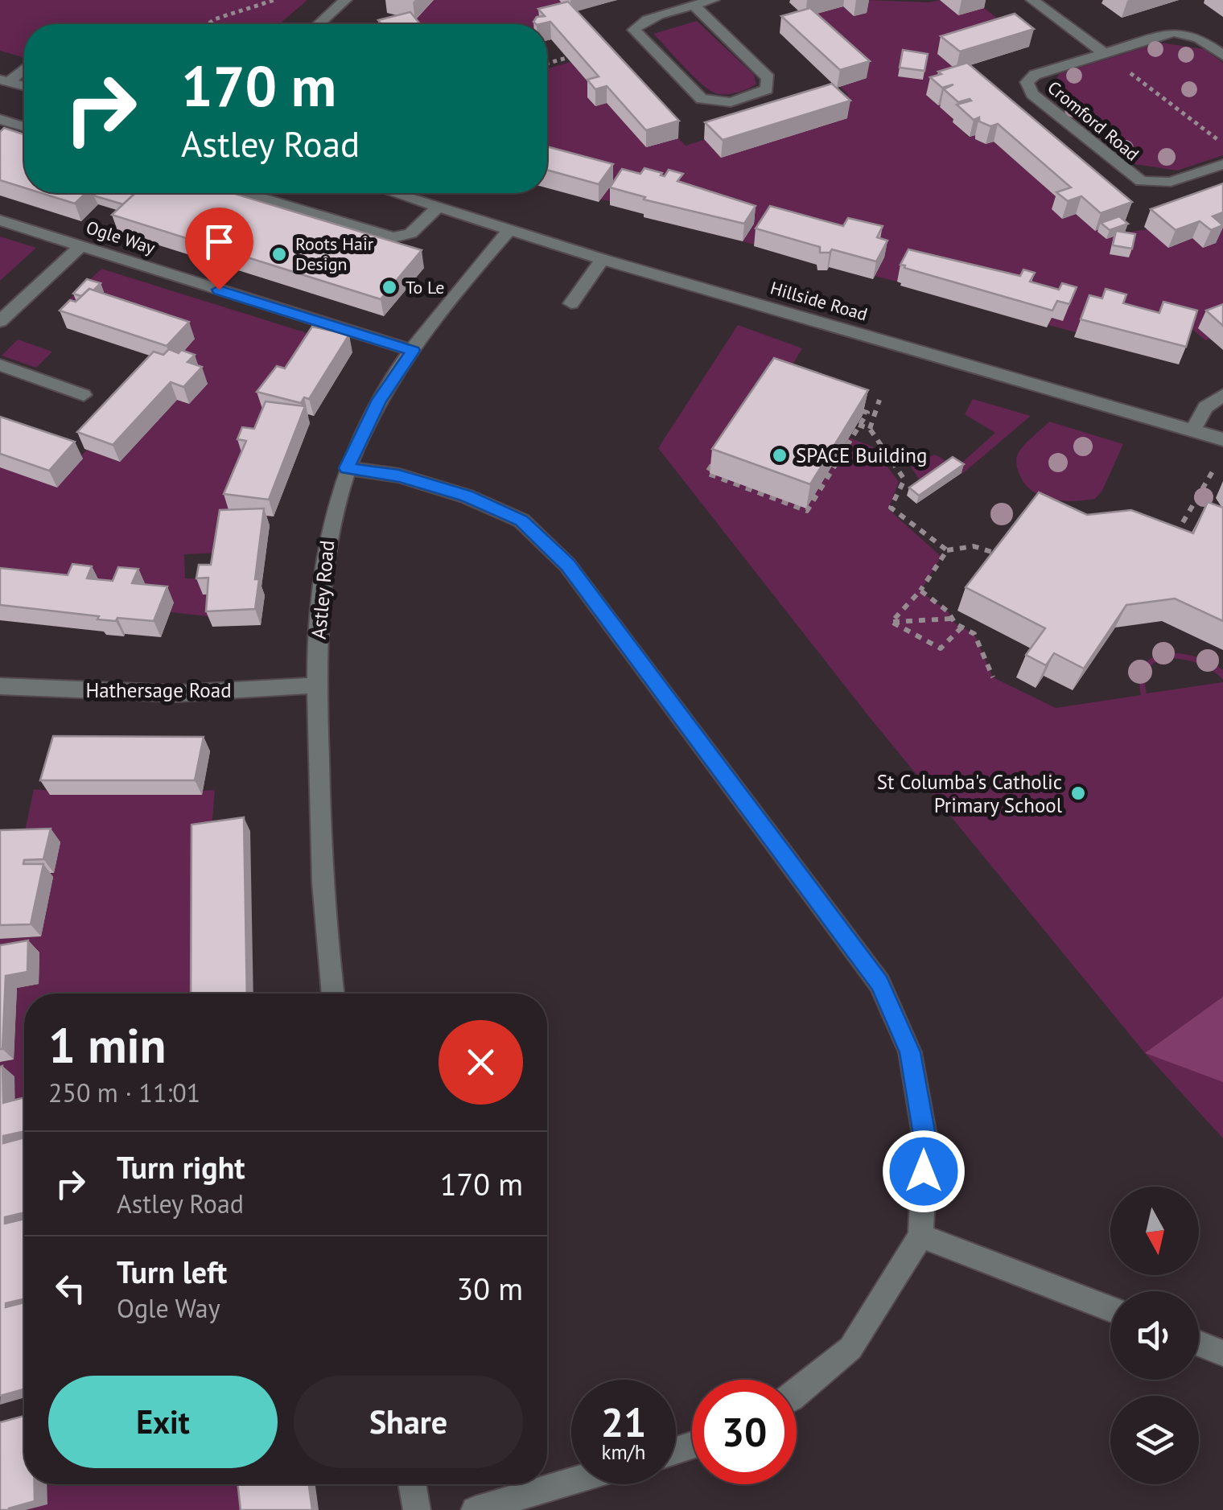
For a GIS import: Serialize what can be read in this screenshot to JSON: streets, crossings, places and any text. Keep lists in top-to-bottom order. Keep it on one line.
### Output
{"streets":{"street":["Cromford Road","Ogle Way","Hillside Road","Astley Road","Hathersage Road"]},"crossings":[["Ogle Way","Astley Road"],["Hillside Road","Astley Road"],["Astley Road","Hathersage Road"]],"places":["Roots Hair Design","To Le","SPACE Building","St Columba's Catholic Primary School"],"north":"bottom","page":{"turn":["170 m","Astley Road"],"heading":["1 min","250 m · 11:01"],"list":[{"name":"Turn right","note":"Astley Road","value":"170 m"},{"name":"Turn left","note":"Ogle Way","value":"30 m"}],"buttons":["Exit","Share"],"speed":"21 km/h","limit":"30"}}
